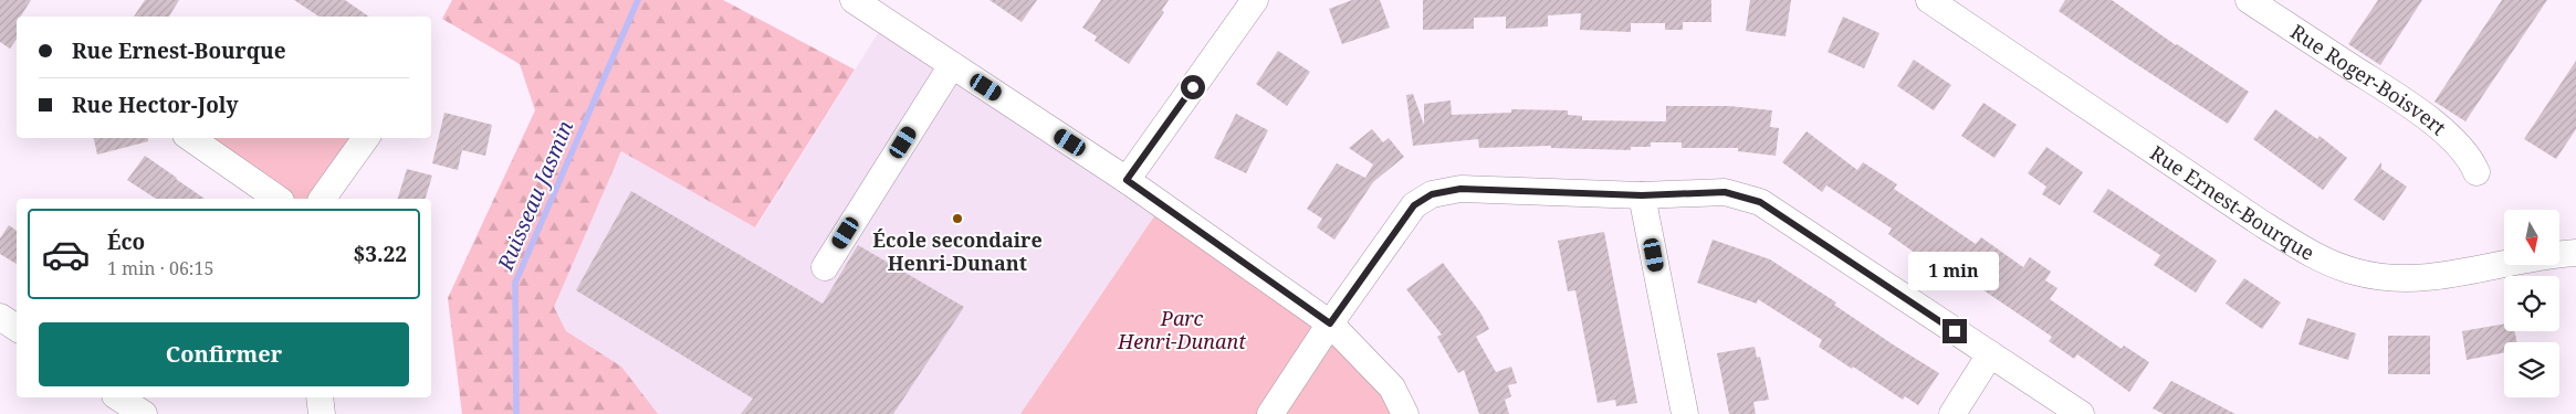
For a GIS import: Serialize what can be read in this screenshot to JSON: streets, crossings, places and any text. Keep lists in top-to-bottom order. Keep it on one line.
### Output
{"streets":{"street":["Rue Roger-Boisvert","Rue Ernest-Bourque"]},"water":["Ruisseau Jasmin"],"parks":["Parc Henri-Dunant"],"places":["École secondaire Henri-Dunant"],"north":"bottom","page":{"banner":["Rue Ernest-Bourque","Rue Hector-Joly"],"list":[{"name":"Éco","note":"1 min · 06:15","value":"$3.22"}],"bubble":"1 min","buttons":"Confirmer"}}
